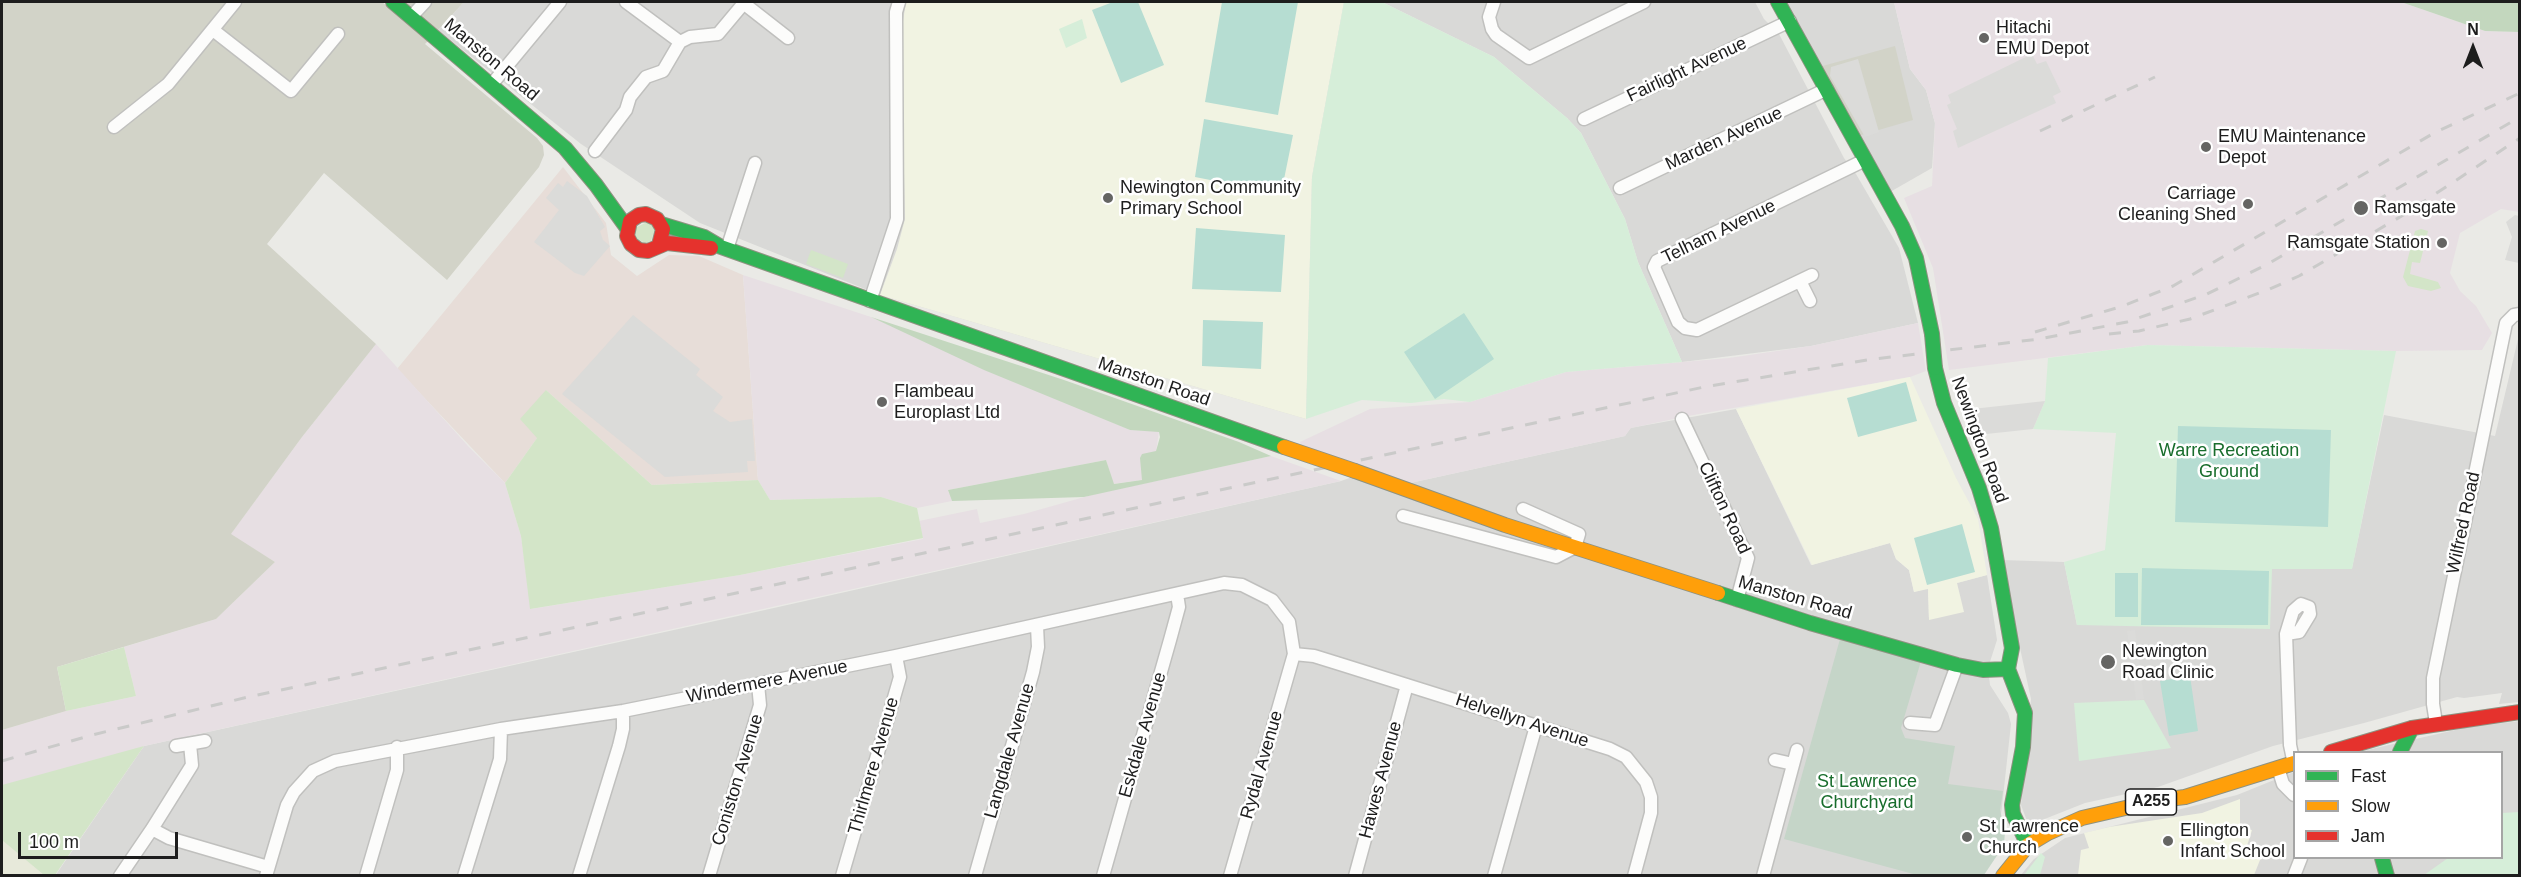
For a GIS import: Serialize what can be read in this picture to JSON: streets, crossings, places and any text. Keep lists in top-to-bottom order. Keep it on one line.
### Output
{"streets":{"main road":["Manston Road","Newington Road","A255"],"street":["Fairlight Avenue","Marden Avenue","Telham Avenue","Clifton Road","Wilfred Road","Windermere Avenue","Helvellyn Avenue","Eskdale Avenue","Langdale Avenue","Rydal Avenue","Thirlmere Avenue","Coniston Avenue","Hawes Avenue"]},"crossings":[["Manston Road","Newington Road"],["Manston Road","Clifton Road"],["Fairlight Avenue","Newington Road"],["Marden Avenue","Newington Road"],["Telham Avenue","Newington Road"],["Newington Road","A255"],["Windermere Avenue","Helvellyn Avenue"],["Windermere Avenue","Eskdale Avenue"],["Windermere Avenue","Langdale Avenue"],["Windermere Avenue","Rydal Avenue"],["Windermere Avenue","Thirlmere Avenue"],["Windermere Avenue","Coniston Avenue"],["Helvellyn Avenue","Rydal Avenue"],["Helvellyn Avenue","Hawes Avenue"]],"parks":["Warre Recreation Ground","St Lawrence Churchyard"],"places":["Hitachi EMU Depot","EMU Maintenance Depot","Newington Community Primary School","Carriage Cleaning Shed","Ramsgate","Ramsgate Station","Flambeau Europlast Ltd","Newington Road Clinic","St Lawrence Church","Ellington Infant School"],"legend":["Fast","Slow","Jam"],"scale_bar":"100 m","north":"top"}
